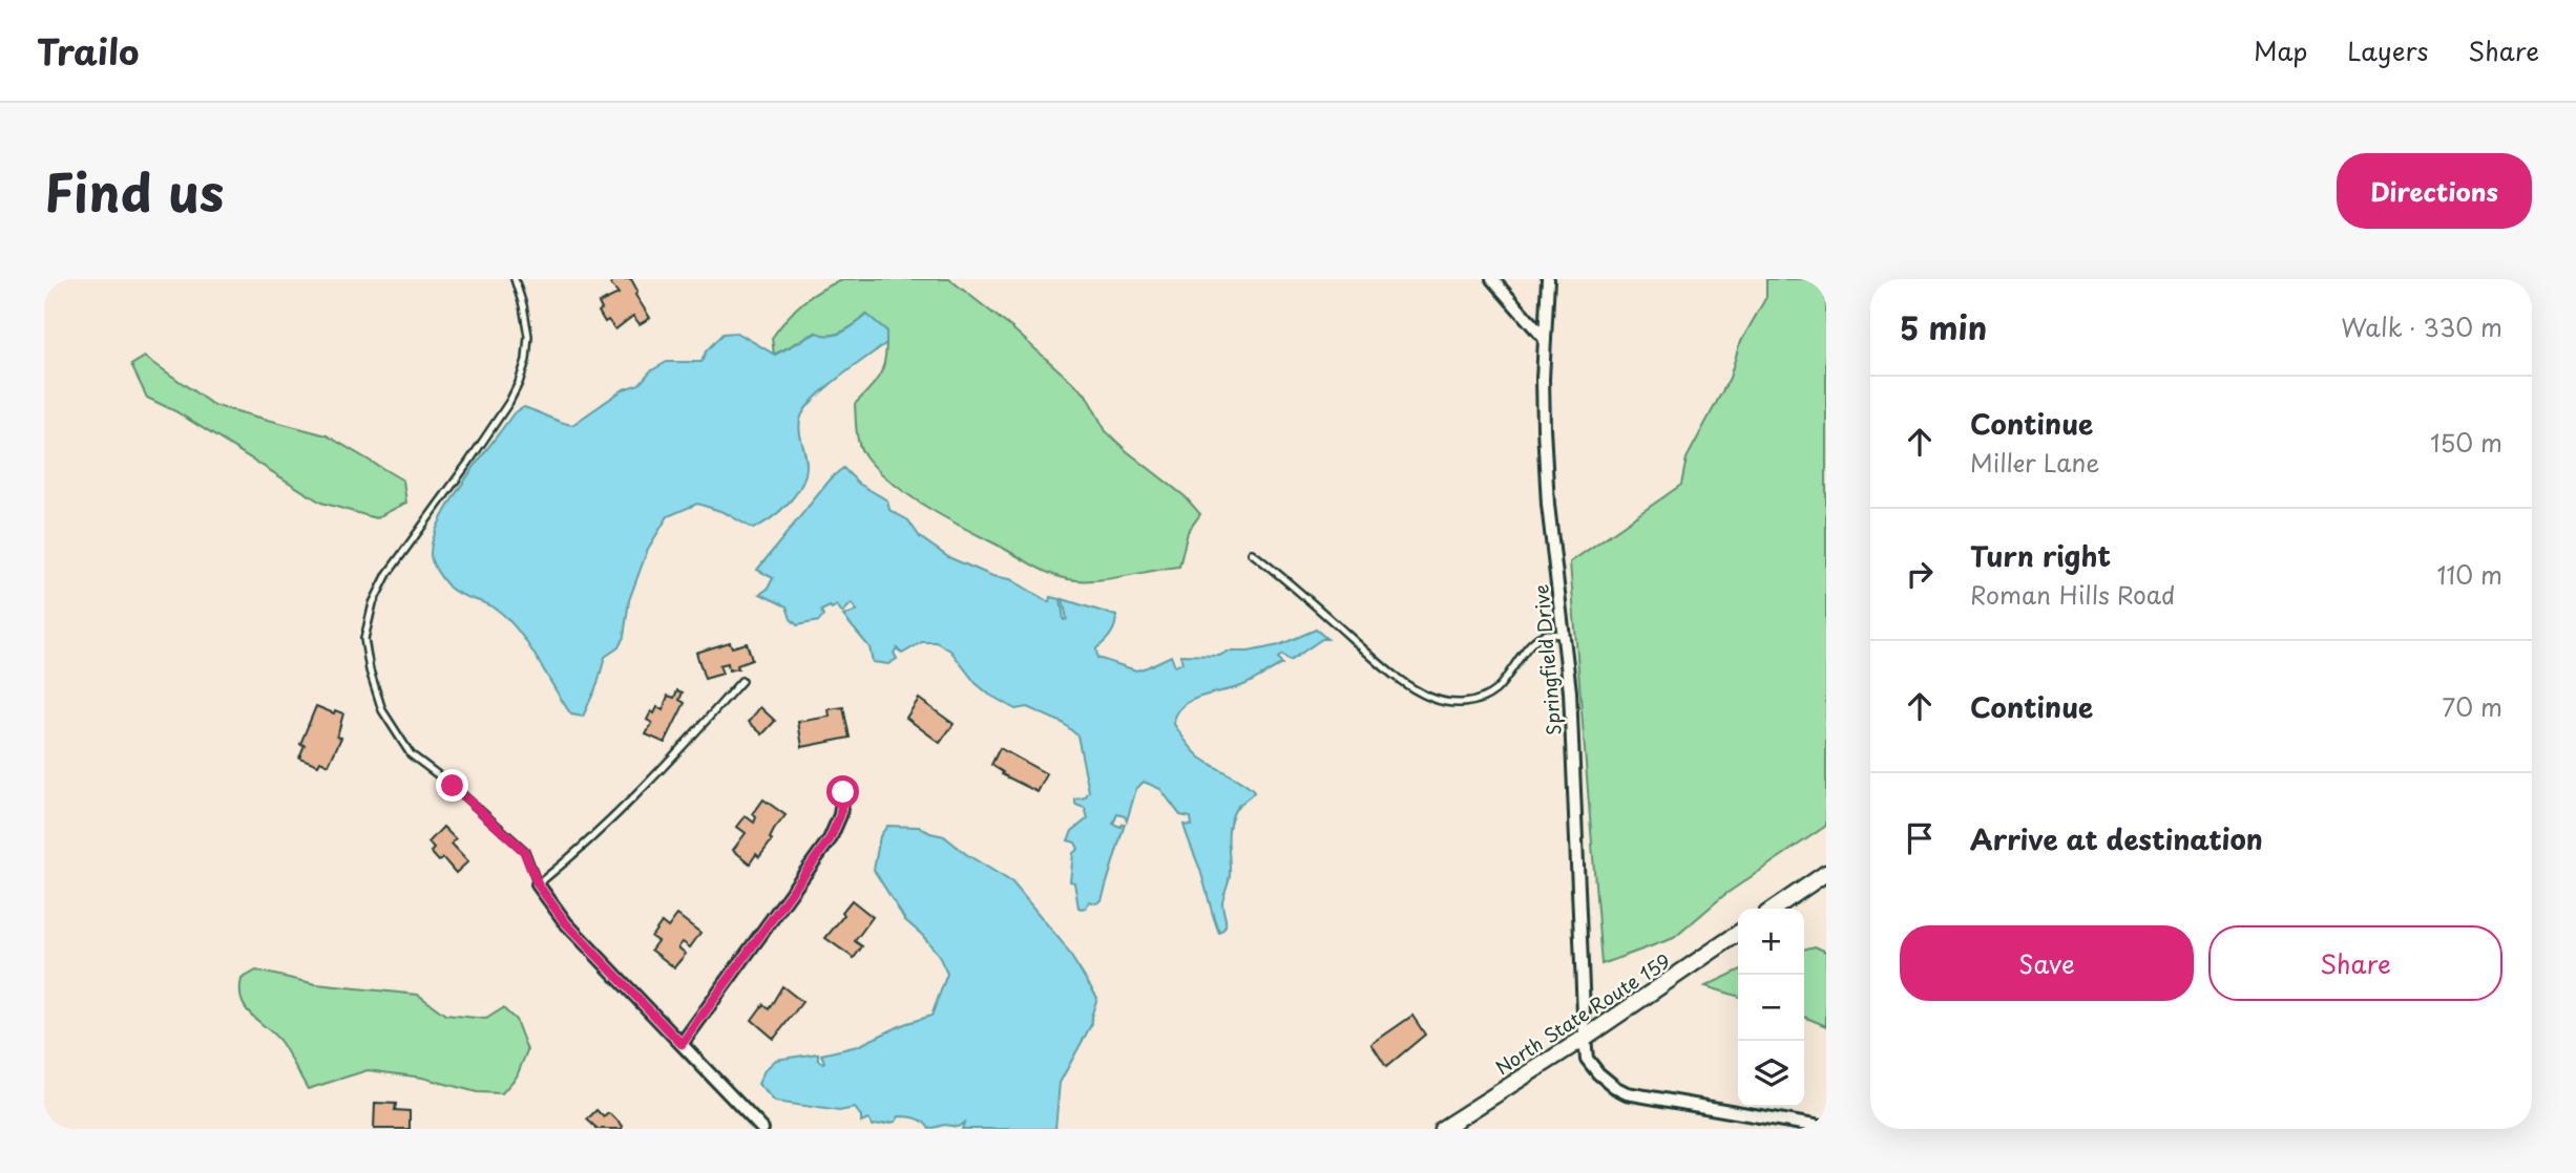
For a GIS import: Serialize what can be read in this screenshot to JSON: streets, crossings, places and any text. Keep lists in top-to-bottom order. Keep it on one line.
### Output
{"streets":{"main road":["North State Route 159"],"street":["Springfield Drive"]},"crossings":[["Springfield Drive","North State Route 159"]],"page":{"header":"Trailo","nav":["Map","Layers","Share"],"title":"Find us","buttons":["Directions",["Save","Share"]],"heading":["5 min","Walk · 330 m"],"list":[["Continue","Miller Lane","150 m"],["Turn right","Roman Hills Road","110 m"],["Continue","70 m"],"Arrive at destination"],"map_buttons":["+","−"]}}
